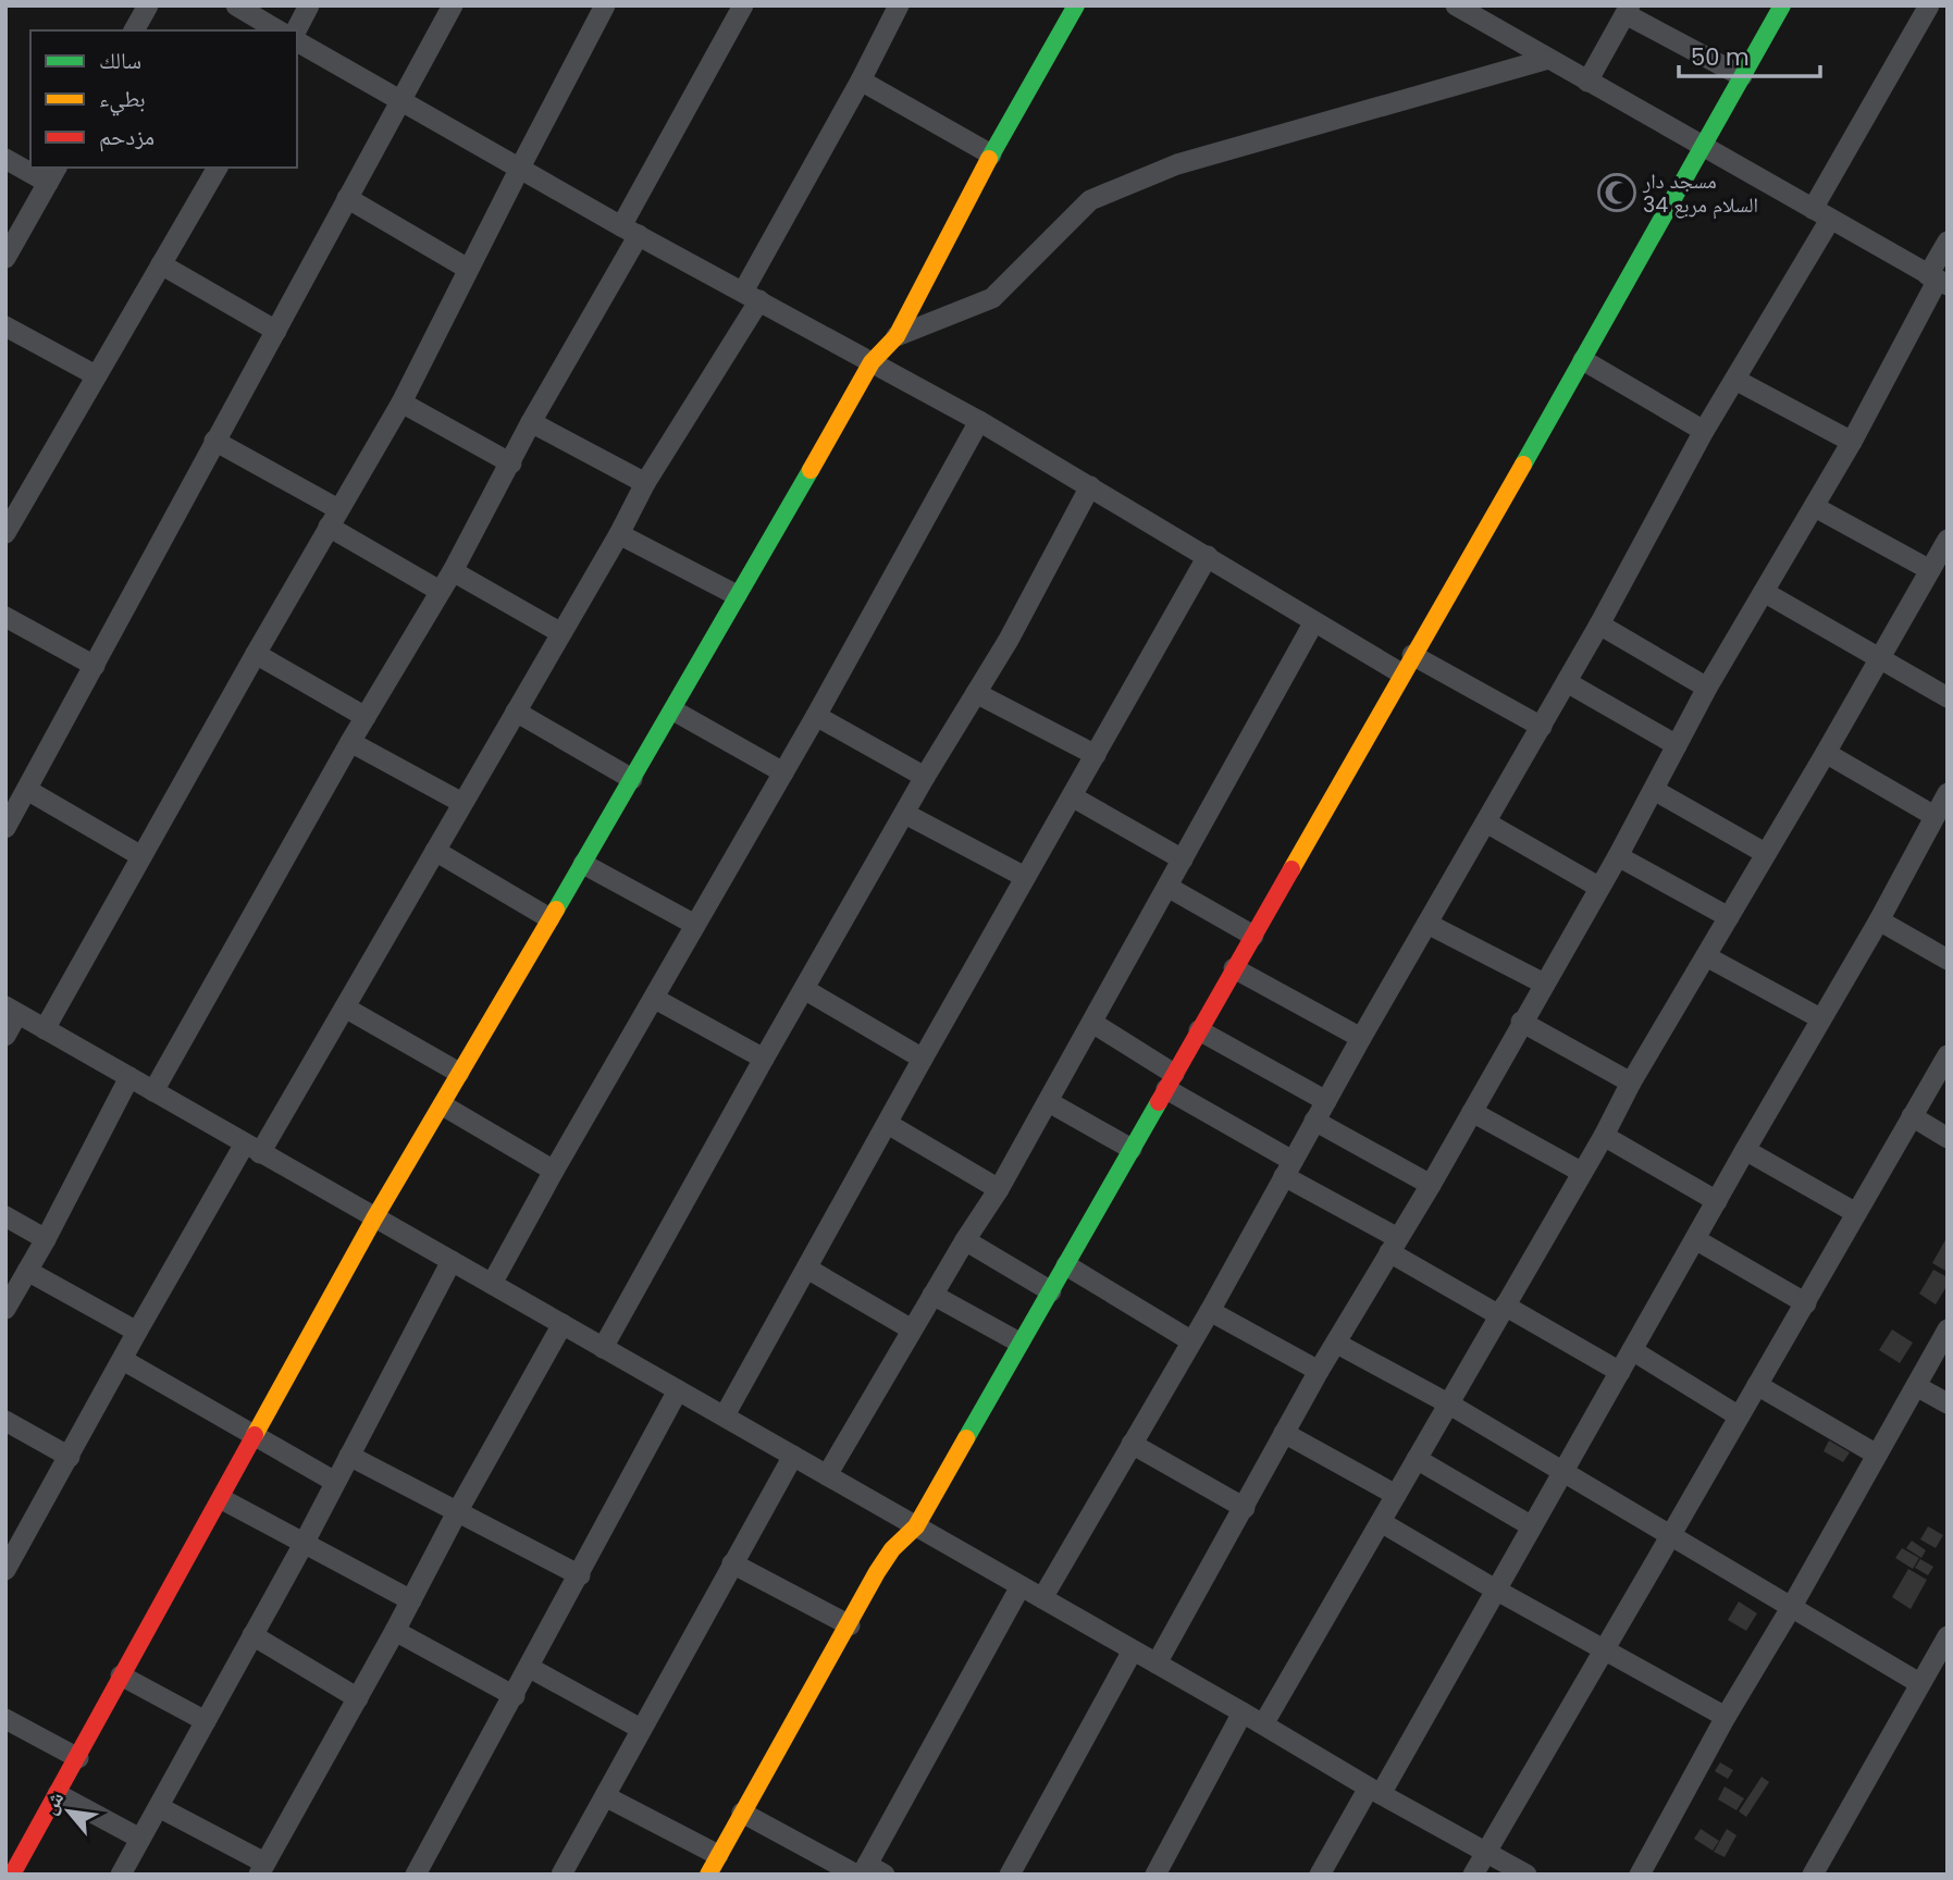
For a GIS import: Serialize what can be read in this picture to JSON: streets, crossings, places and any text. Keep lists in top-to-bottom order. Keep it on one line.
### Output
{"places":{"mosque":["مسجد دار السلام مربع 34"]},"legend":["سالك","بطيء","مزدحم"],"scale_bar":"50 m","north":"top left"}
